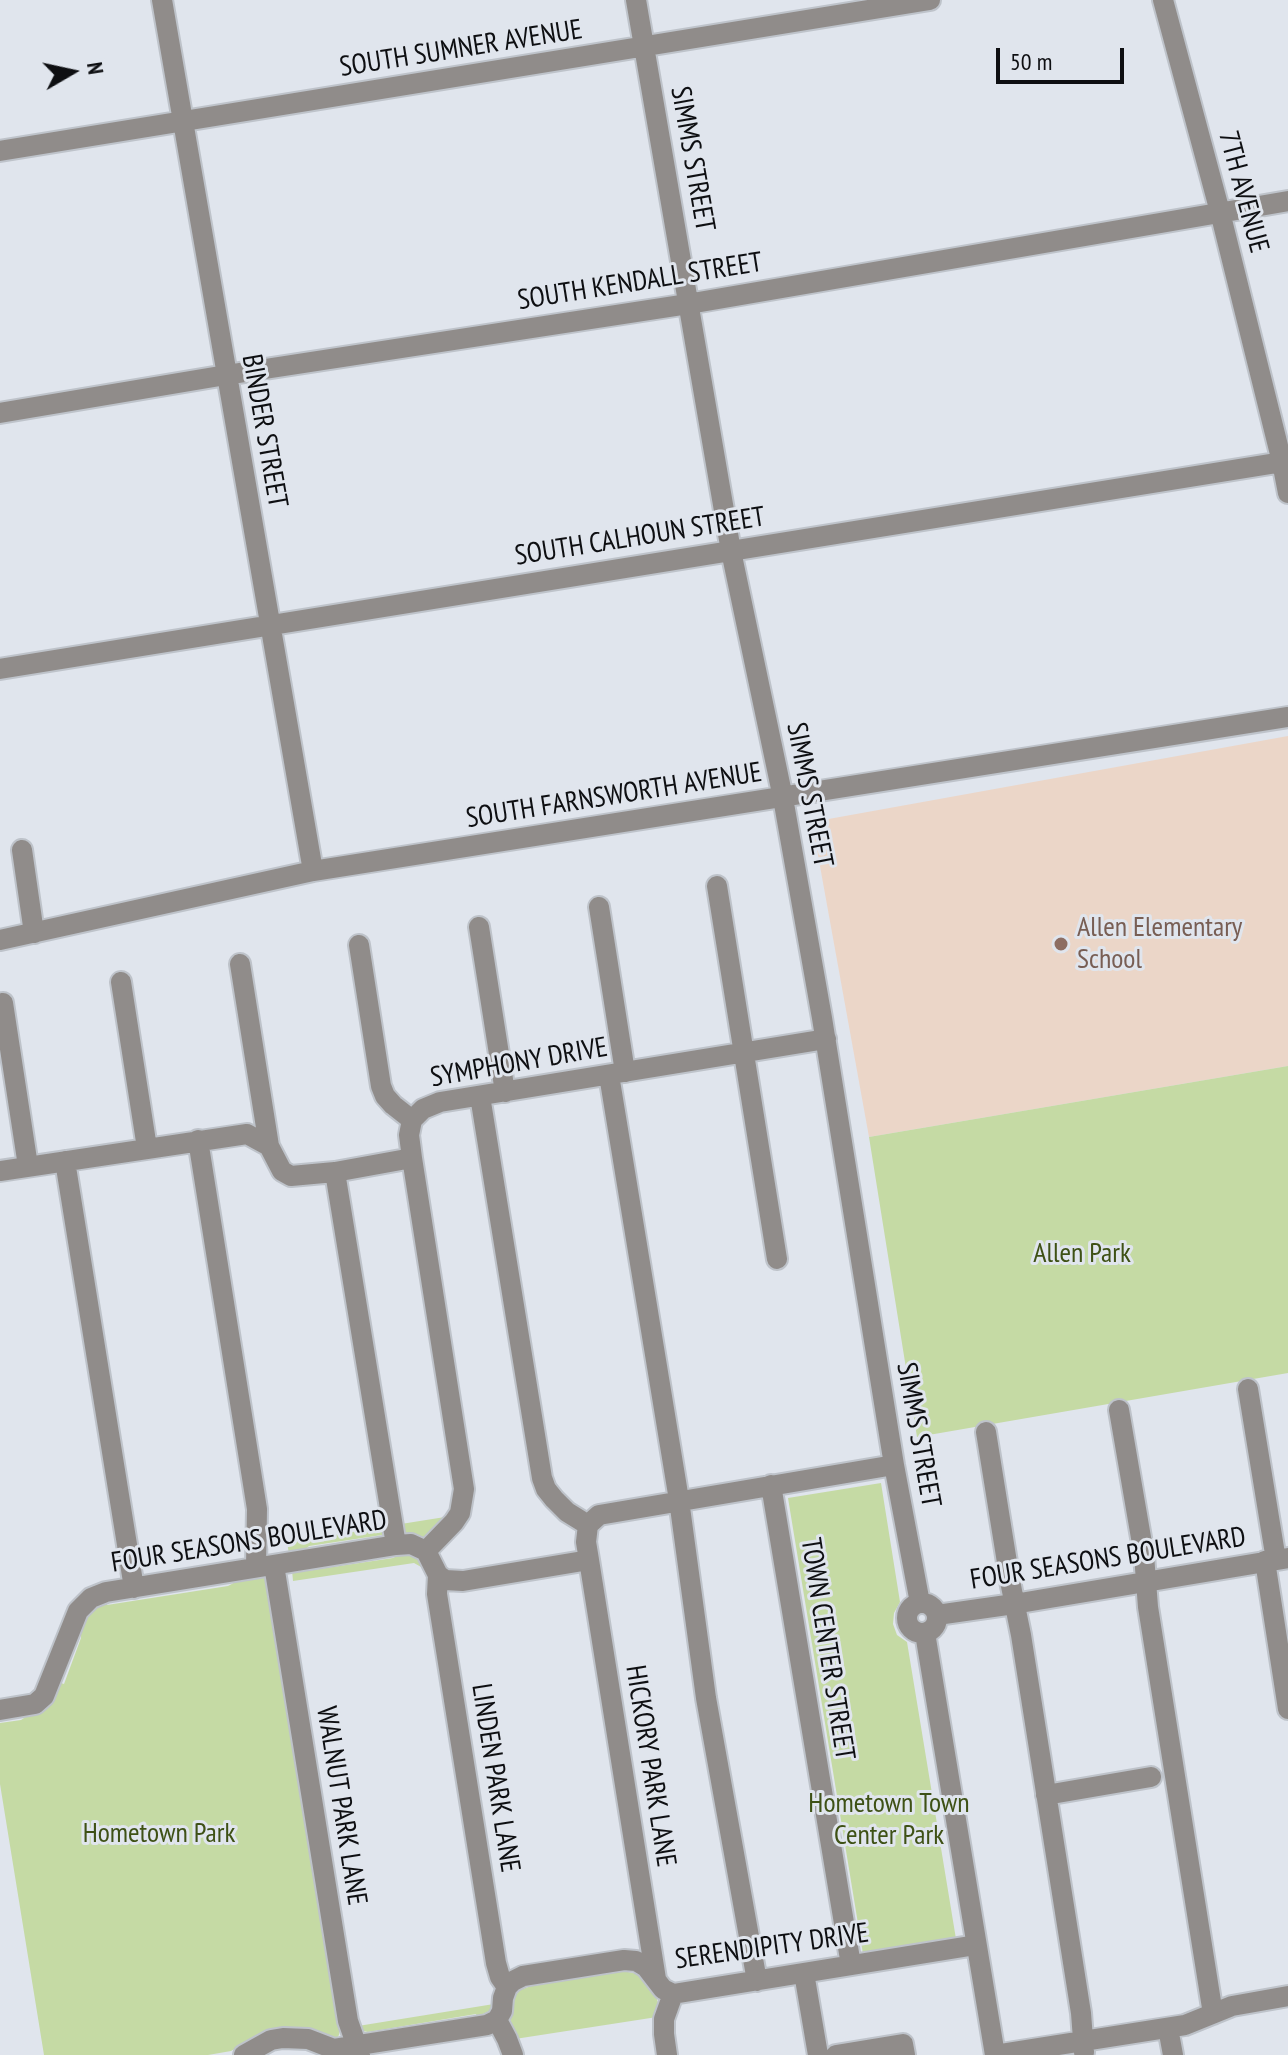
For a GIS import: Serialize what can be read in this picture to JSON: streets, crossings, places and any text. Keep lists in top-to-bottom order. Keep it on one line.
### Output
{"streets":{"street":["SOUTH SUMNER AVENUE","SIMMS STREET","7TH AVENUE","SOUTH KENDALL STREET","BINDER STREET","SOUTH CALHOUN STREET","SOUTH FARNSWORTH AVENUE","SYMPHONY DRIVE","FOUR SEASONS BOULEVARD","TOWN CENTER STREET","HICKORY PARK LANE","LINDEN PARK LANE","WALNUT PARK LANE","SERENDIPITY DRIVE"]},"crossings":[["SOUTH SUMNER AVENUE","SIMMS STREET"],["SOUTH SUMNER AVENUE","BINDER STREET"],["SIMMS STREET","SOUTH KENDALL STREET"],["SIMMS STREET","SOUTH CALHOUN STREET"],["SIMMS STREET","SOUTH FARNSWORTH AVENUE"],["SIMMS STREET","SYMPHONY DRIVE"],["SIMMS STREET","FOUR SEASONS BOULEVARD"],["SIMMS STREET","SERENDIPITY DRIVE"],["7TH AVENUE","SOUTH KENDALL STREET"],["7TH AVENUE","SOUTH CALHOUN STREET"],["SOUTH KENDALL STREET","BINDER STREET"],["BINDER STREET","SOUTH CALHOUN STREET"],["BINDER STREET","SOUTH FARNSWORTH AVENUE"],["FOUR SEASONS BOULEVARD","LINDEN PARK LANE"],["FOUR SEASONS BOULEVARD","WALNUT PARK LANE"],["TOWN CENTER STREET","SERENDIPITY DRIVE"],["HICKORY PARK LANE","SERENDIPITY DRIVE"],["LINDEN PARK LANE","SERENDIPITY DRIVE"]],"parks":["Allen Park","Hometown Town Center Park","Hometown Park"],"places":["Allen Elementary School"],"scale_bar":"50 m","north":"right"}
